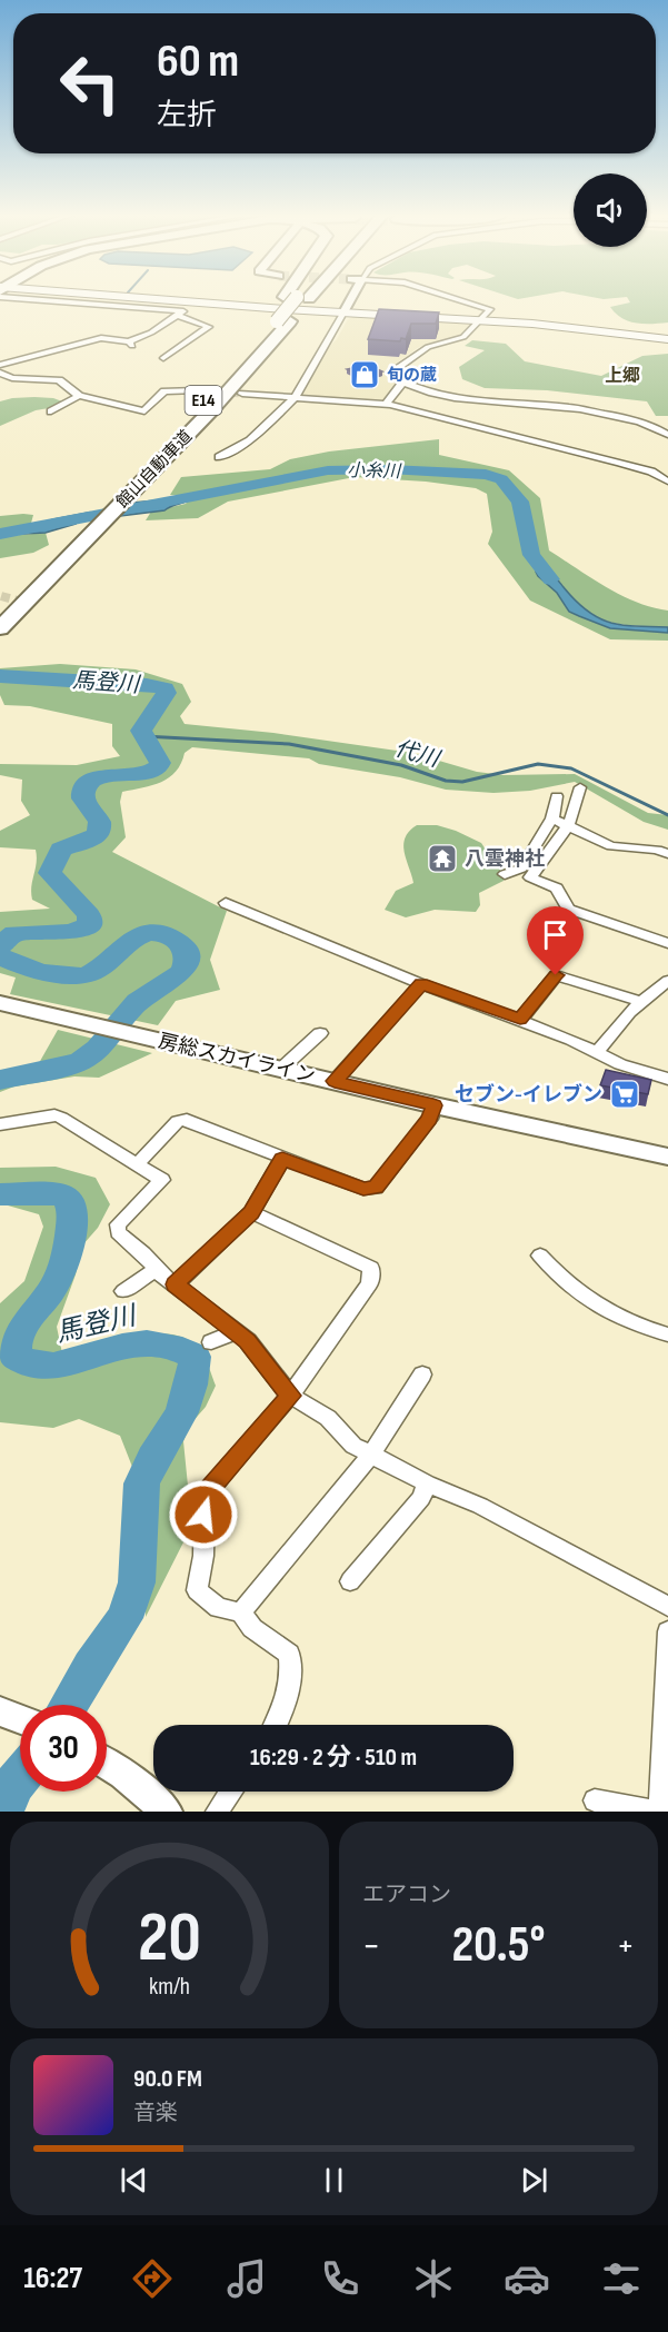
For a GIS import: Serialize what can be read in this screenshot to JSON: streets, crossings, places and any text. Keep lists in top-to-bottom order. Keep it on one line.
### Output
{"streets":{"highway":["E14","館山自動車道"],"street":["房総スカイライン"]},"districts":["上郷"],"water":["小糸川","馬登川","代川"],"places":{"shop":["旬の蔵"],"temple":["八雲神社"],"supermarket":["セブン-イレブン"]},"page":{"turn":["60 m","左折"],"limit":"30","trip":"16:29 · 2 分 · 510 m","tile":"エアコン","heat":["−","20.5°","+"],"song":["90.0 FM","音楽"],"tabs":"16:27","gauge":["20","km/h"]}}
